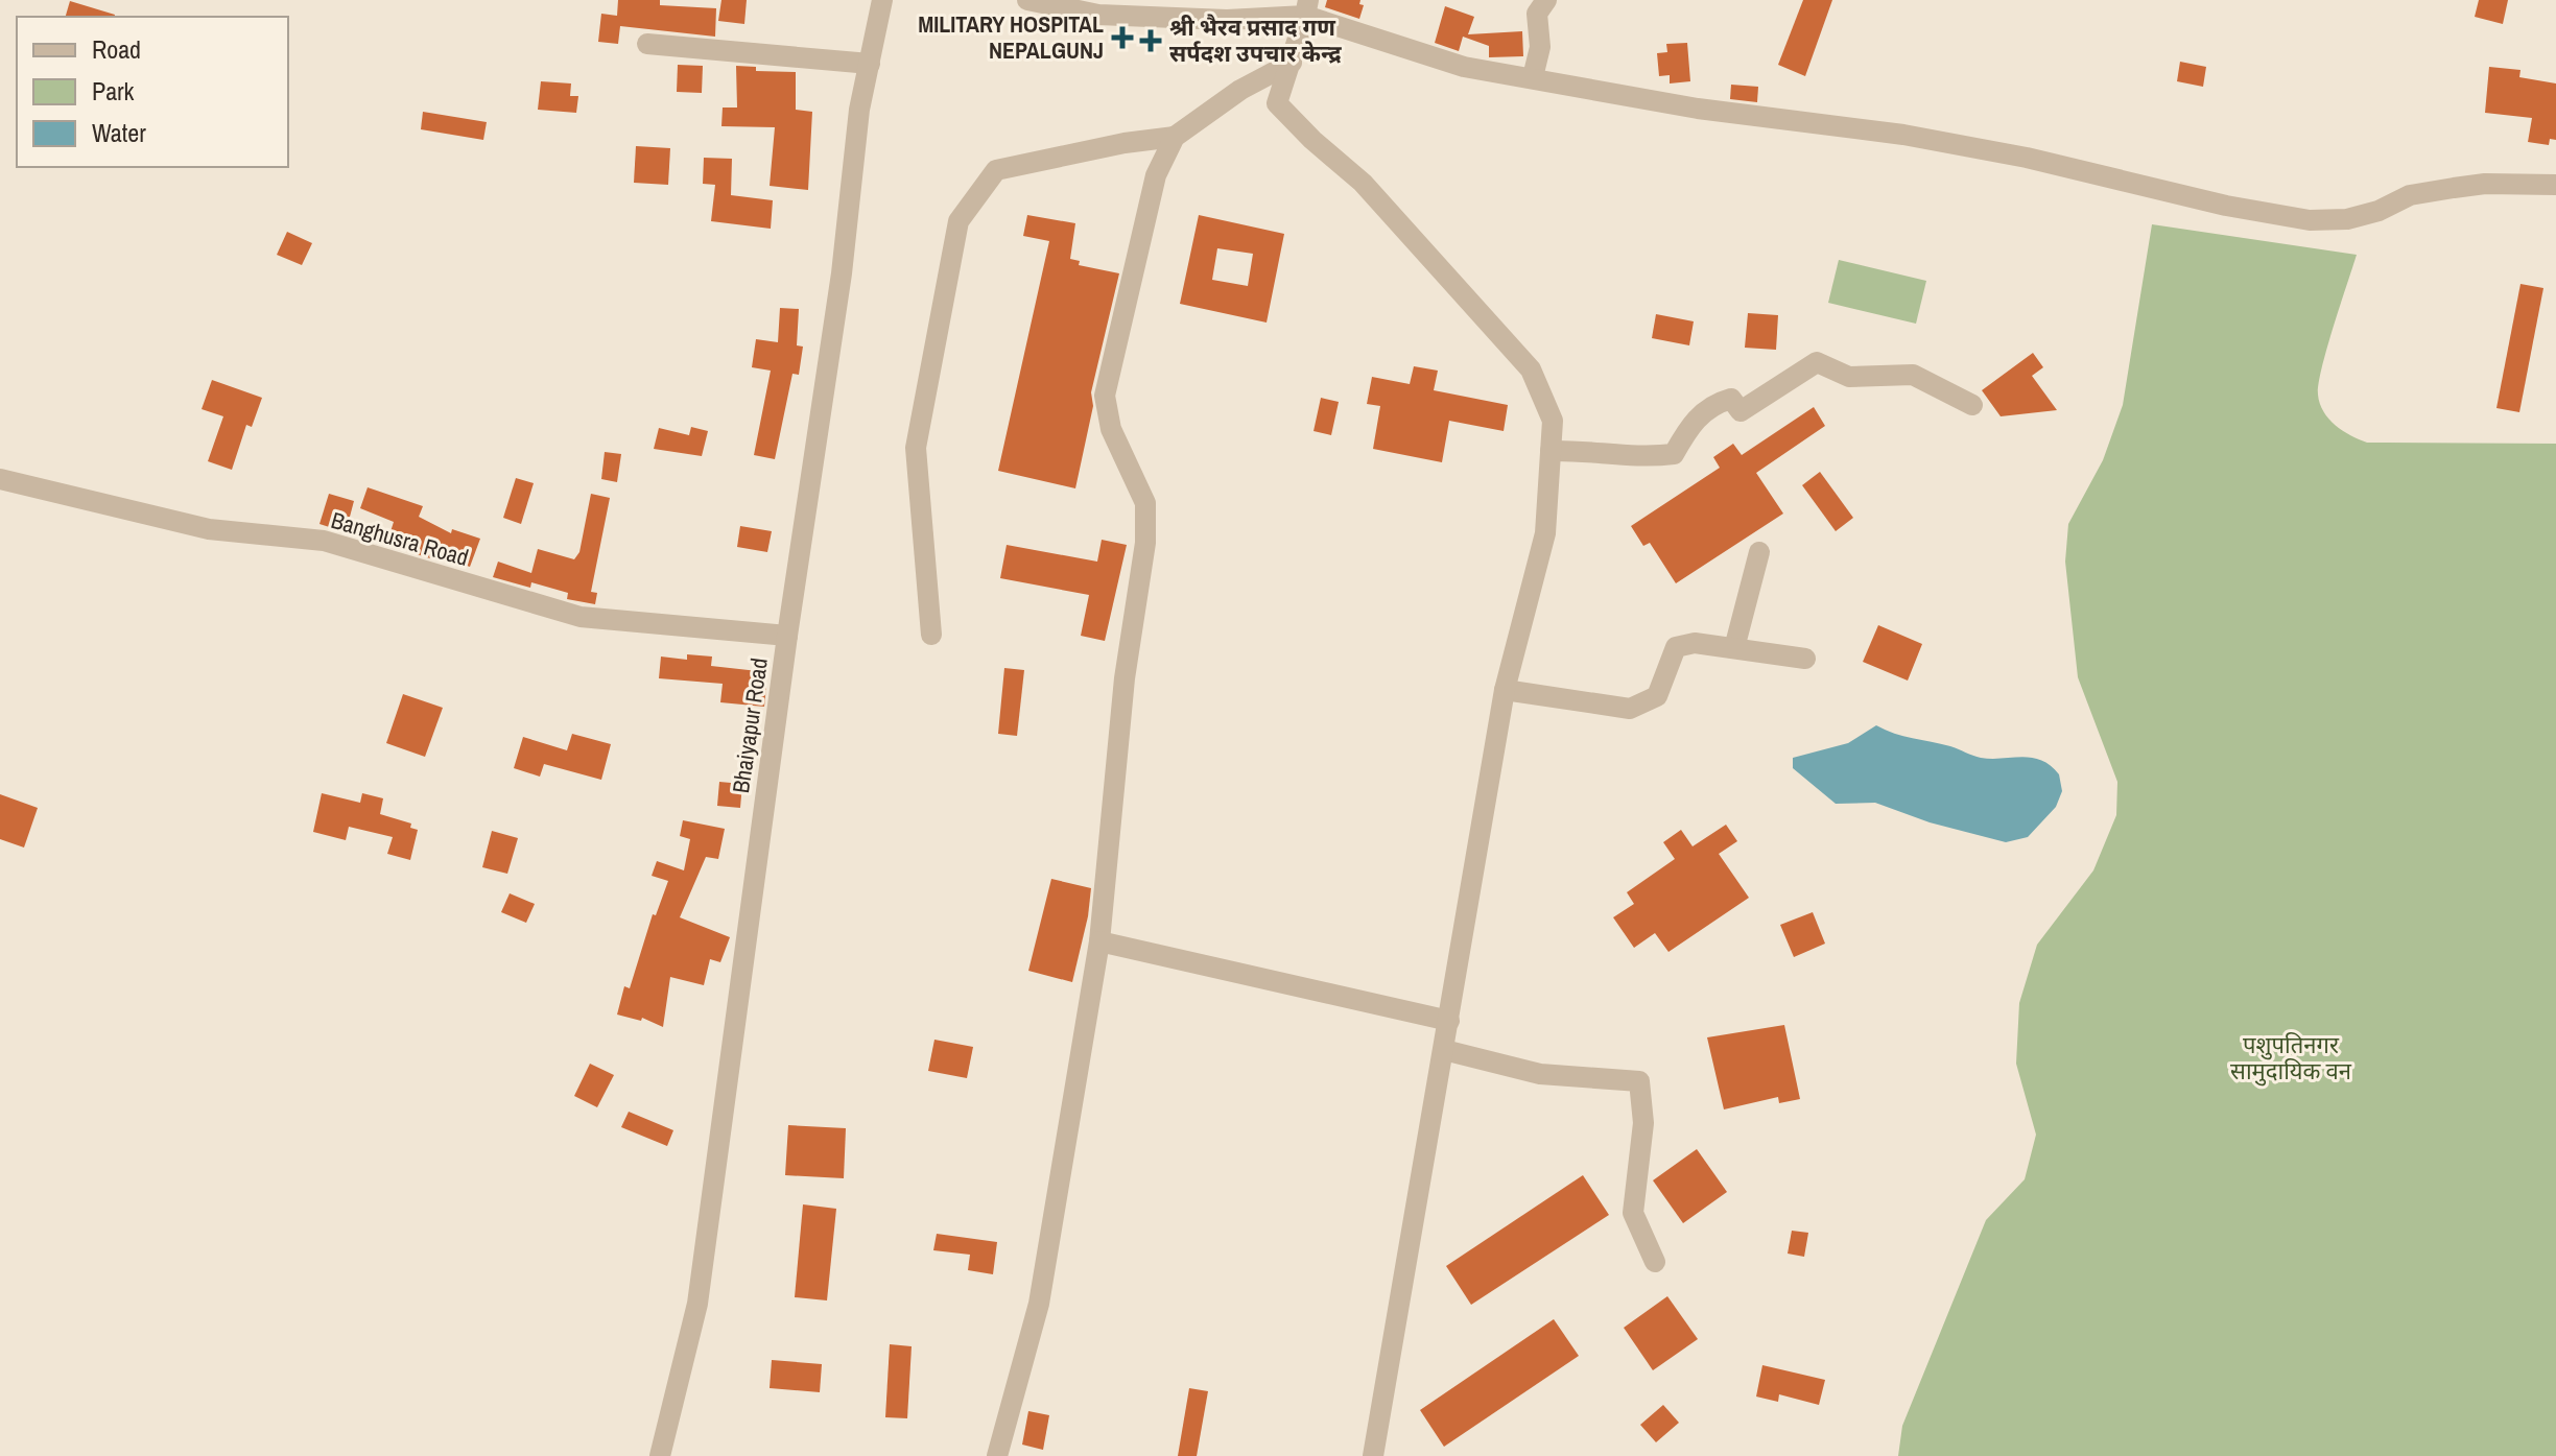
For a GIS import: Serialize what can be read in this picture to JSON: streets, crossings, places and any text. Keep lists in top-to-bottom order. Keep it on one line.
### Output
{"streets":{"street":["Banghusra Road","Bhaiyapur Road"]},"crossings":[["Banghusra Road","Bhaiyapur Road"]],"parks":["पशुपतिनगर सामुदायिक वन"],"places":{"health":["MILITARY HOSPITAL NEPALGUNJ","श्री भैरव प्रसाद गण सर्पदश उपचार केन्द्र"]},"legend":["Road","Park","Water"]}
